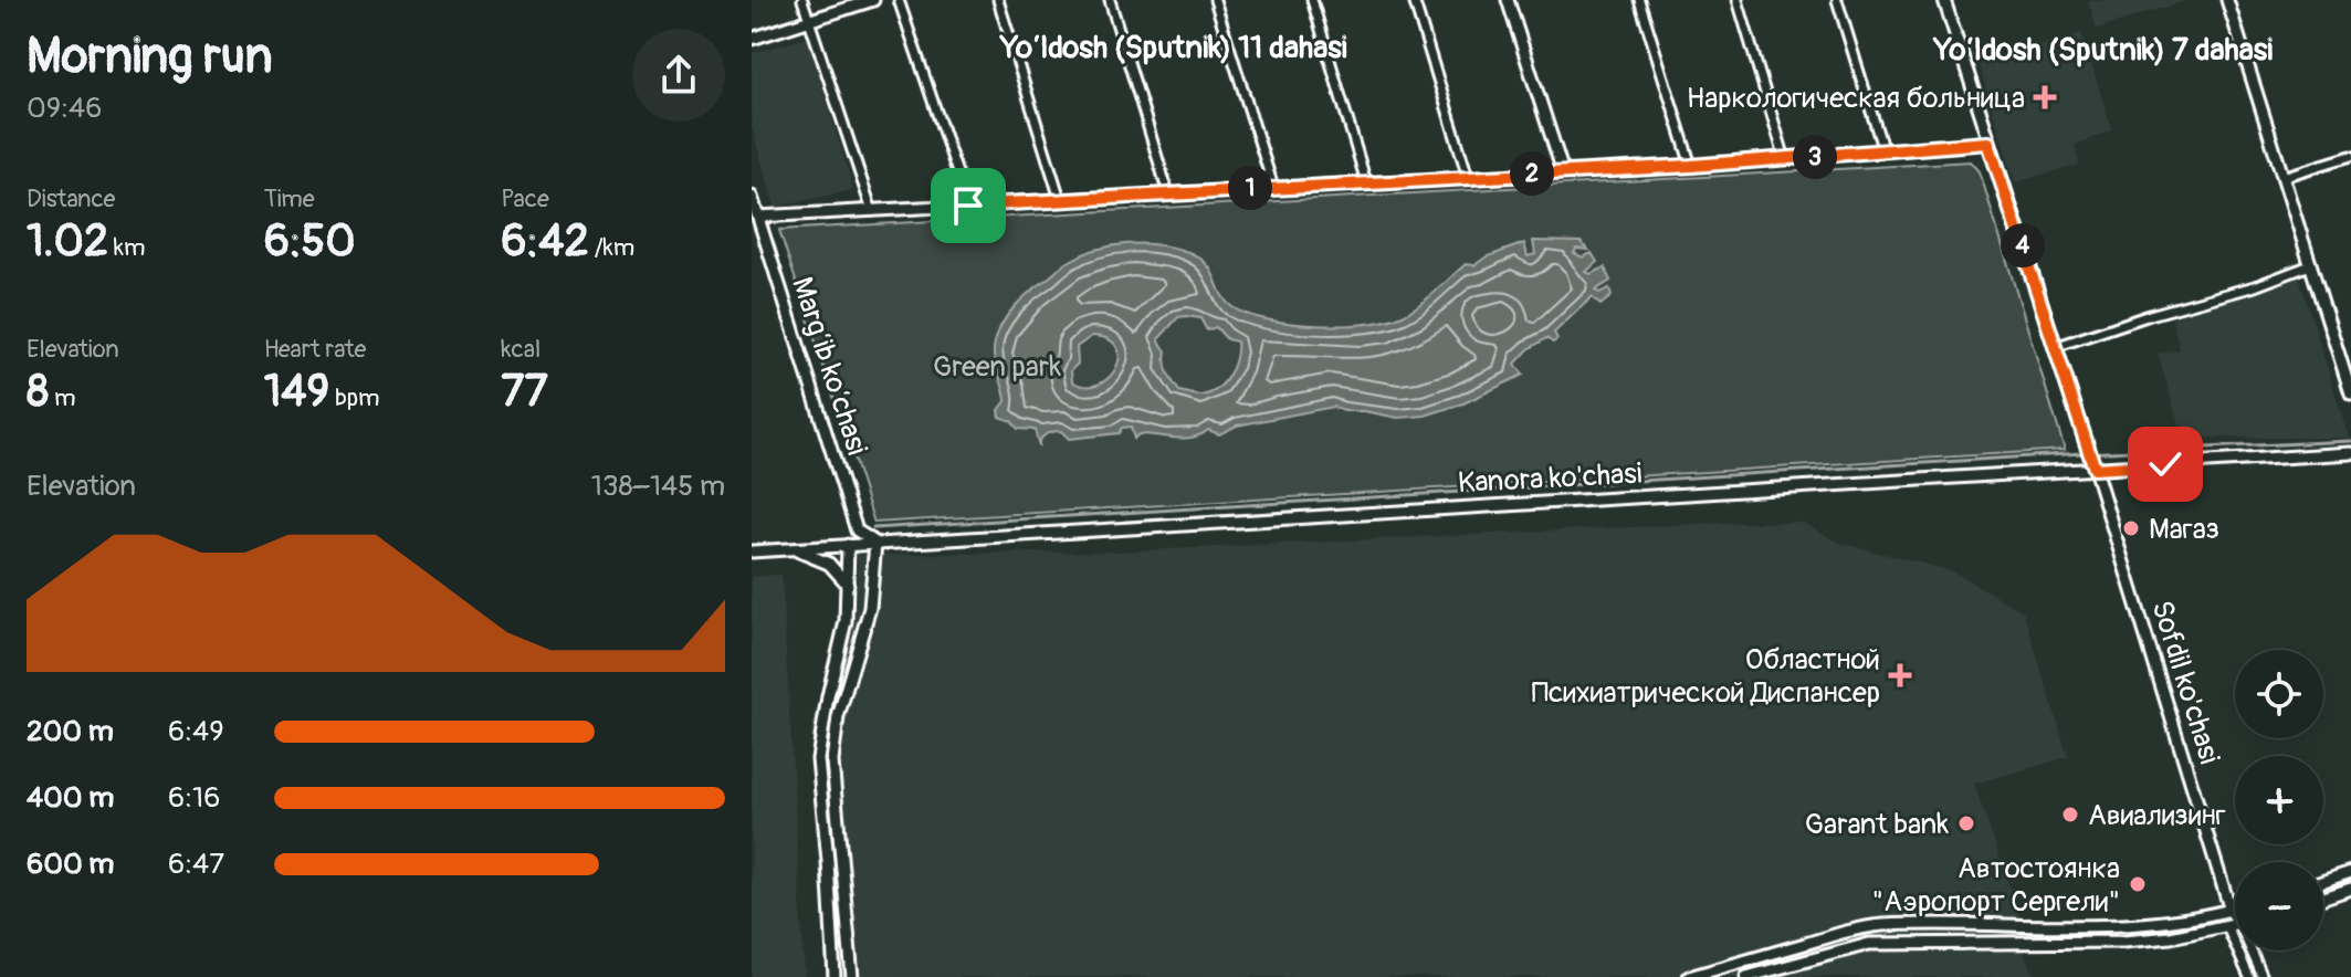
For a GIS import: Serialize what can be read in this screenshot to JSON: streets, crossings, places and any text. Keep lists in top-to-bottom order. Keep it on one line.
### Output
{"streets":{"street":["Marg‘ib ko‘chasi","Kanora ko'chasi","Sofdil ko'chasi"]},"crossings":[["Kanora ko'chasi","Sofdil ko'chasi"]],"districts":["Yo‘ldosh (Sputnik) 11 dahasi","Yo‘ldosh (Sputnik) 7 dahasi"],"parks":["Green park"],"places":{"health":["Наркологическая больница","Областной Психиатрической Диспансер"],"other":["Магаз","Авиализинг","Garant bank","Автостоянка \"Аэропорт Сергели\""]},"page":{"heading":["Morning run","09:46"],"pins":["3","2","1","4"],"stats":[["Distance","1.02 km"],["Time","6:50"],["Pace","6:42 /km"],["Elevation","8 m"],["Heart rate","149 bpm"],["kcal","77"]],"chart":["Elevation","138–145 m"],"map_buttons":["+","−"],"list":[{"name":"200 m","note":"6:49"},{"name":"400 m","note":"6:16"},{"name":"600 m","note":"6:47"}]}}
